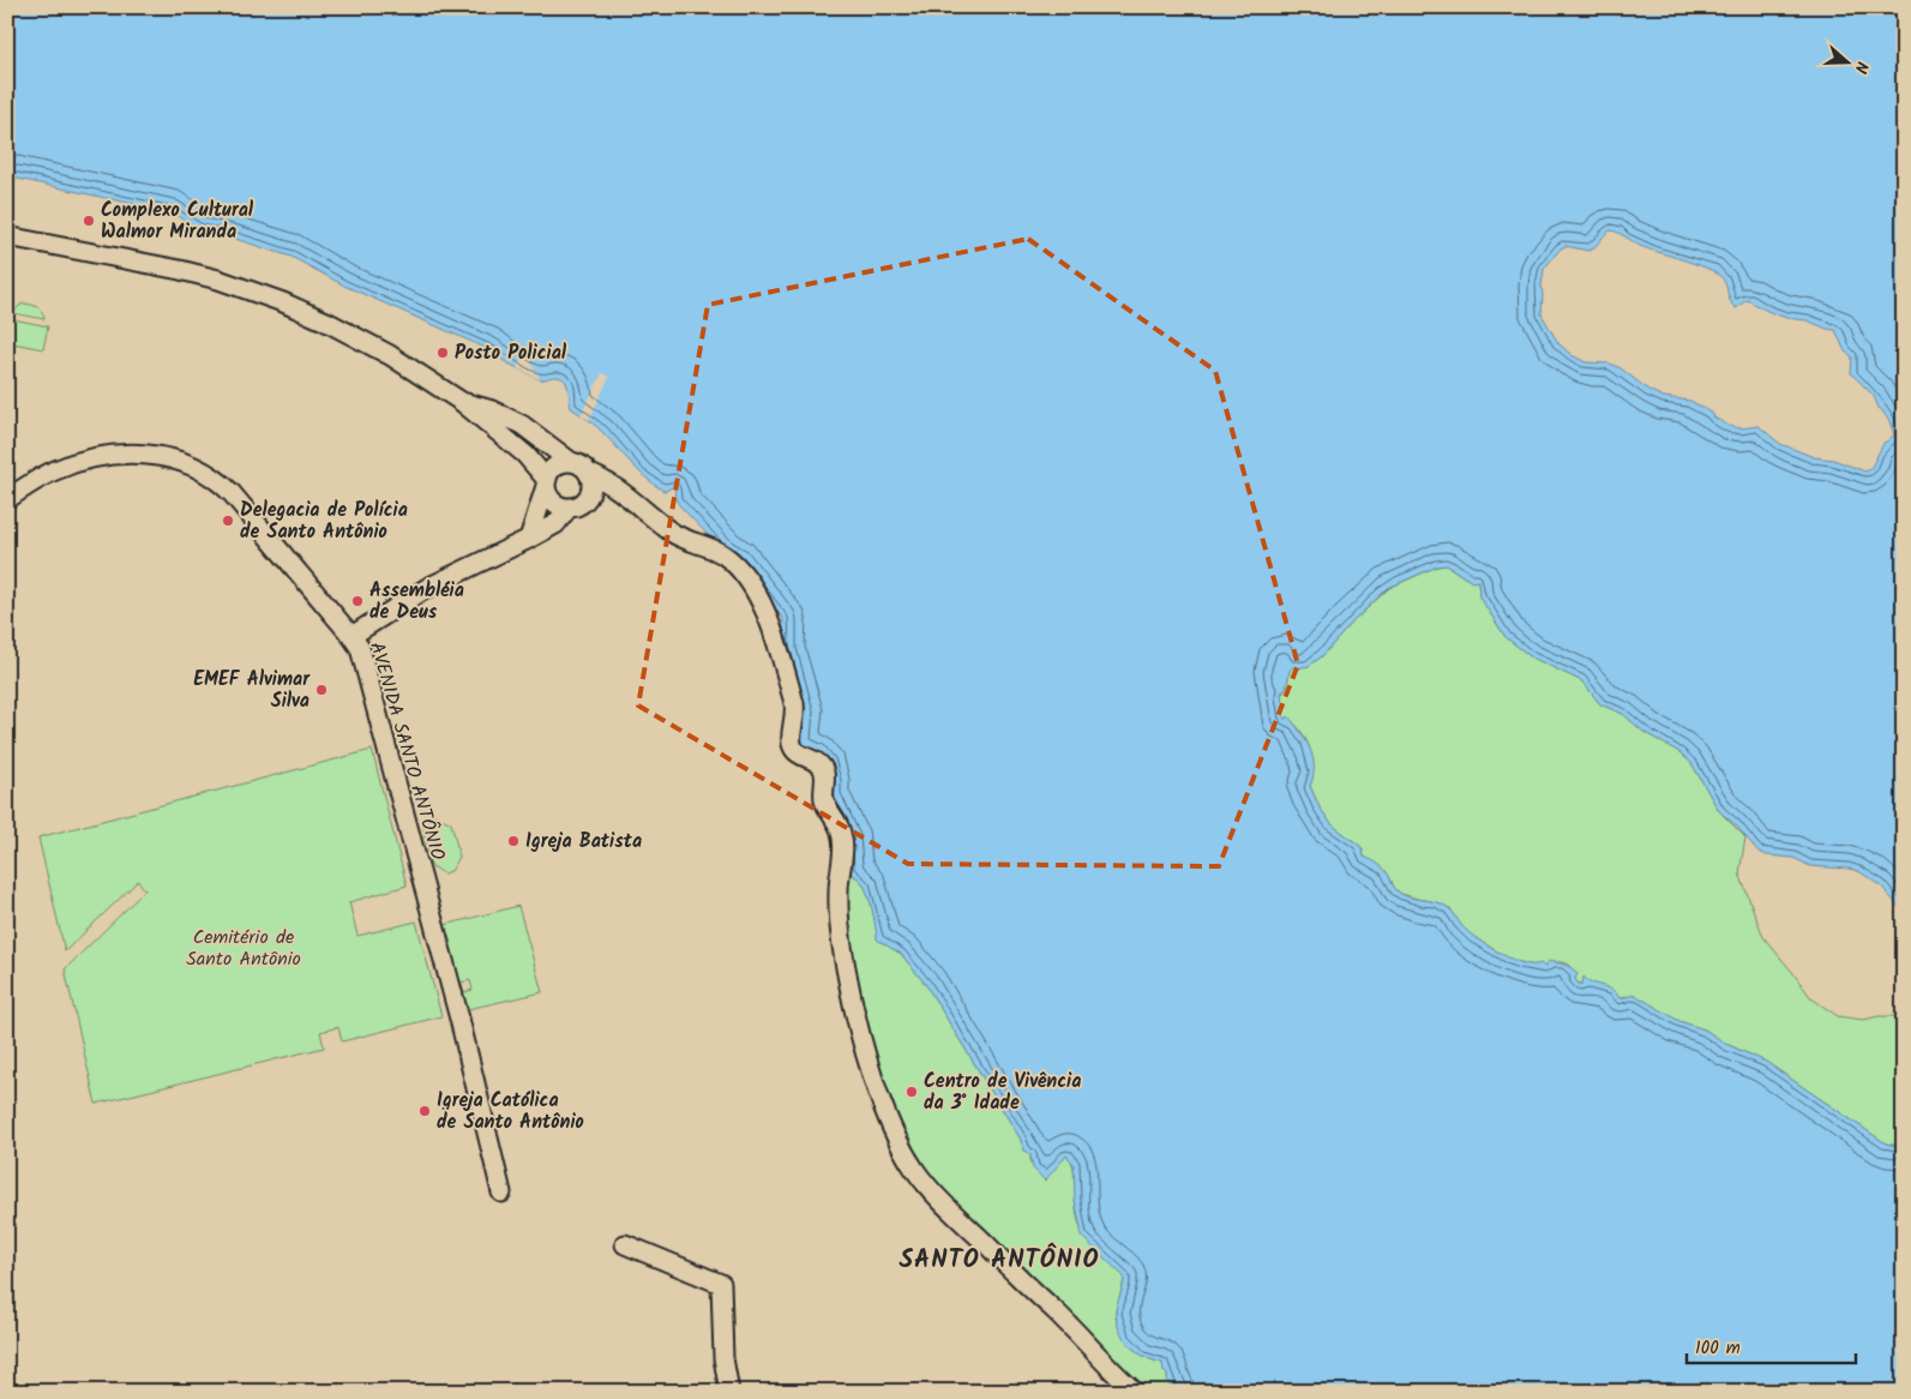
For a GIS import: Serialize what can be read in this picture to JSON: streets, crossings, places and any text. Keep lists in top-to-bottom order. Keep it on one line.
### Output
{"streets":{"street":["AVENIDA SANTO ANTÔNIO"]},"districts":["SANTO ANTÔNIO"],"parks":["Cemitério de Santo Antônio"],"places":["Complexo Cultural Walmor Miranda","Posto Policial","Delegacia de Polícia de Santo Antônio","Assembléia de Deus","EMEF Alvimar Silva","Igreja Batista","Centro de Vivência da 3˚ Idade","Igreja Católica de Santo Antônio"],"scale_bar":"100 m","north":"right"}
